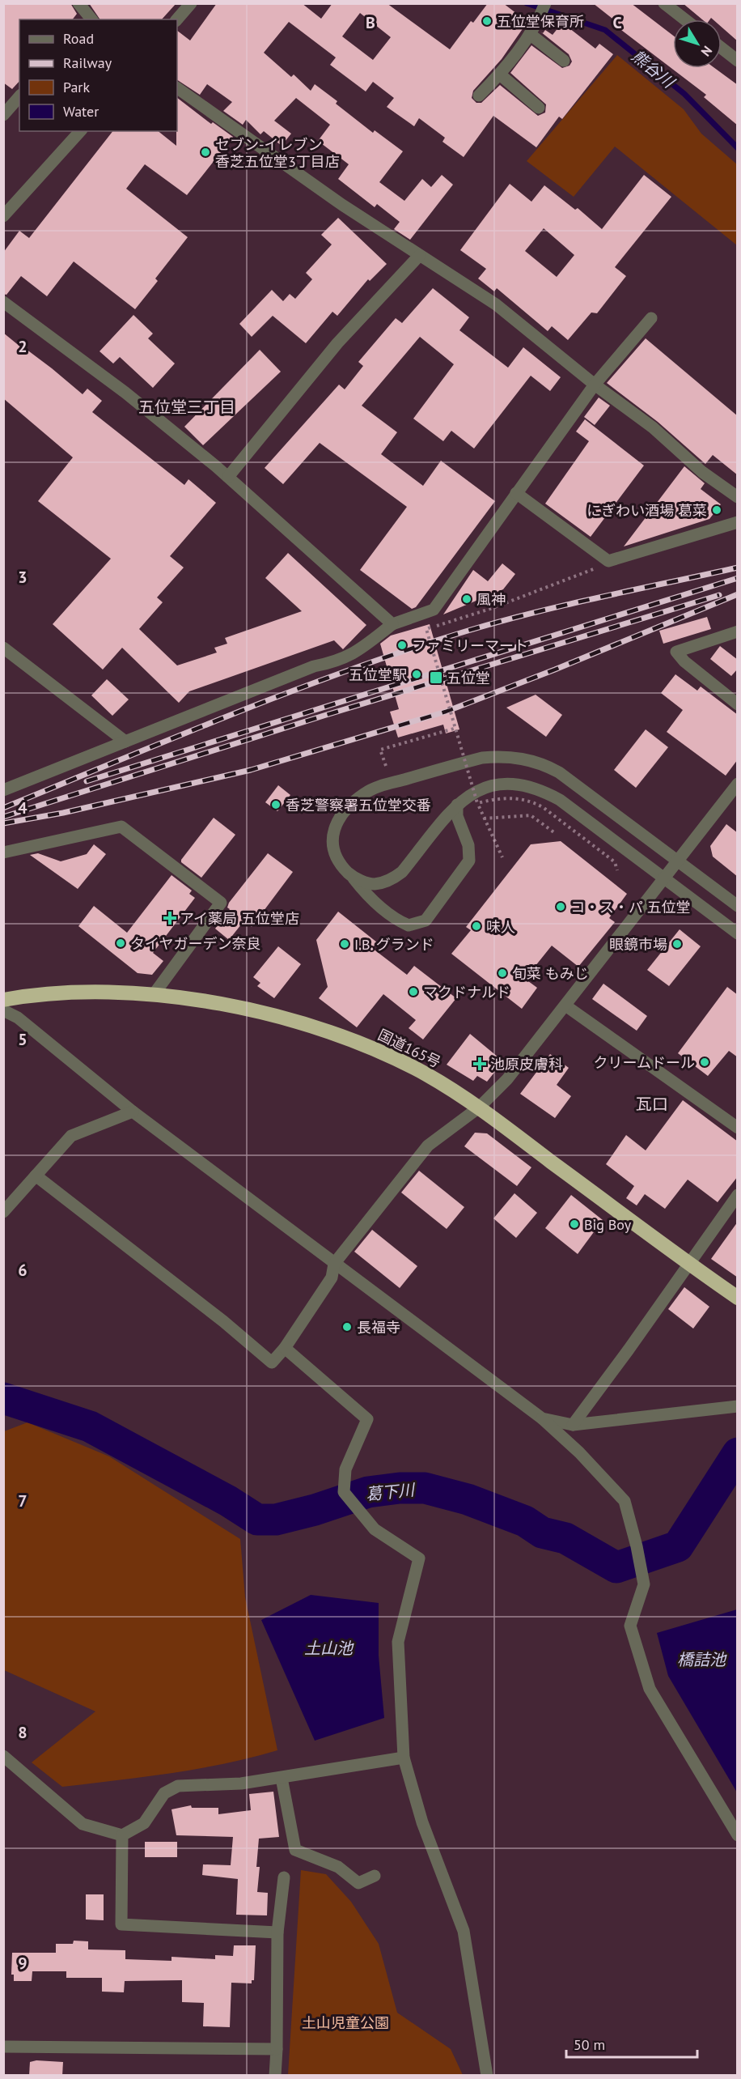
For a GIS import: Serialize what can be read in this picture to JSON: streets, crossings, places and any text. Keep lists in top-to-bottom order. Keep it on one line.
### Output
{"streets":{"highway":["国道165号"]},"districts":["五位堂三丁目","瓦口"],"water":["熊谷川","葛下川","土山池","橋詰池"],"parks":["土山児童公園"],"places":{"other":["五位堂保育所","セブン-イレブン 香芝五位堂3丁目店","にぎわい酒場 葛菜","風神","ファミリーマート","五位堂駅","香芝警察署五位堂交番","コ・ス・パ 五位堂","味人","タイヤガーデン奈良","I.B. グランド","眼鏡市場","旬菜 もみじ","マクドナルド","クリームドール","Big Boy","長福寺"],"transit":["五位堂"],"health":["アイ薬局 五位堂店","池原皮膚科"]},"legend":["Road","Railway","Park","Water"],"scale_bar":"50 m","north":"bottom right","grid":{"columns":["B","C"],"rows":["2","3","4","5","6","7","8","9"]}}
